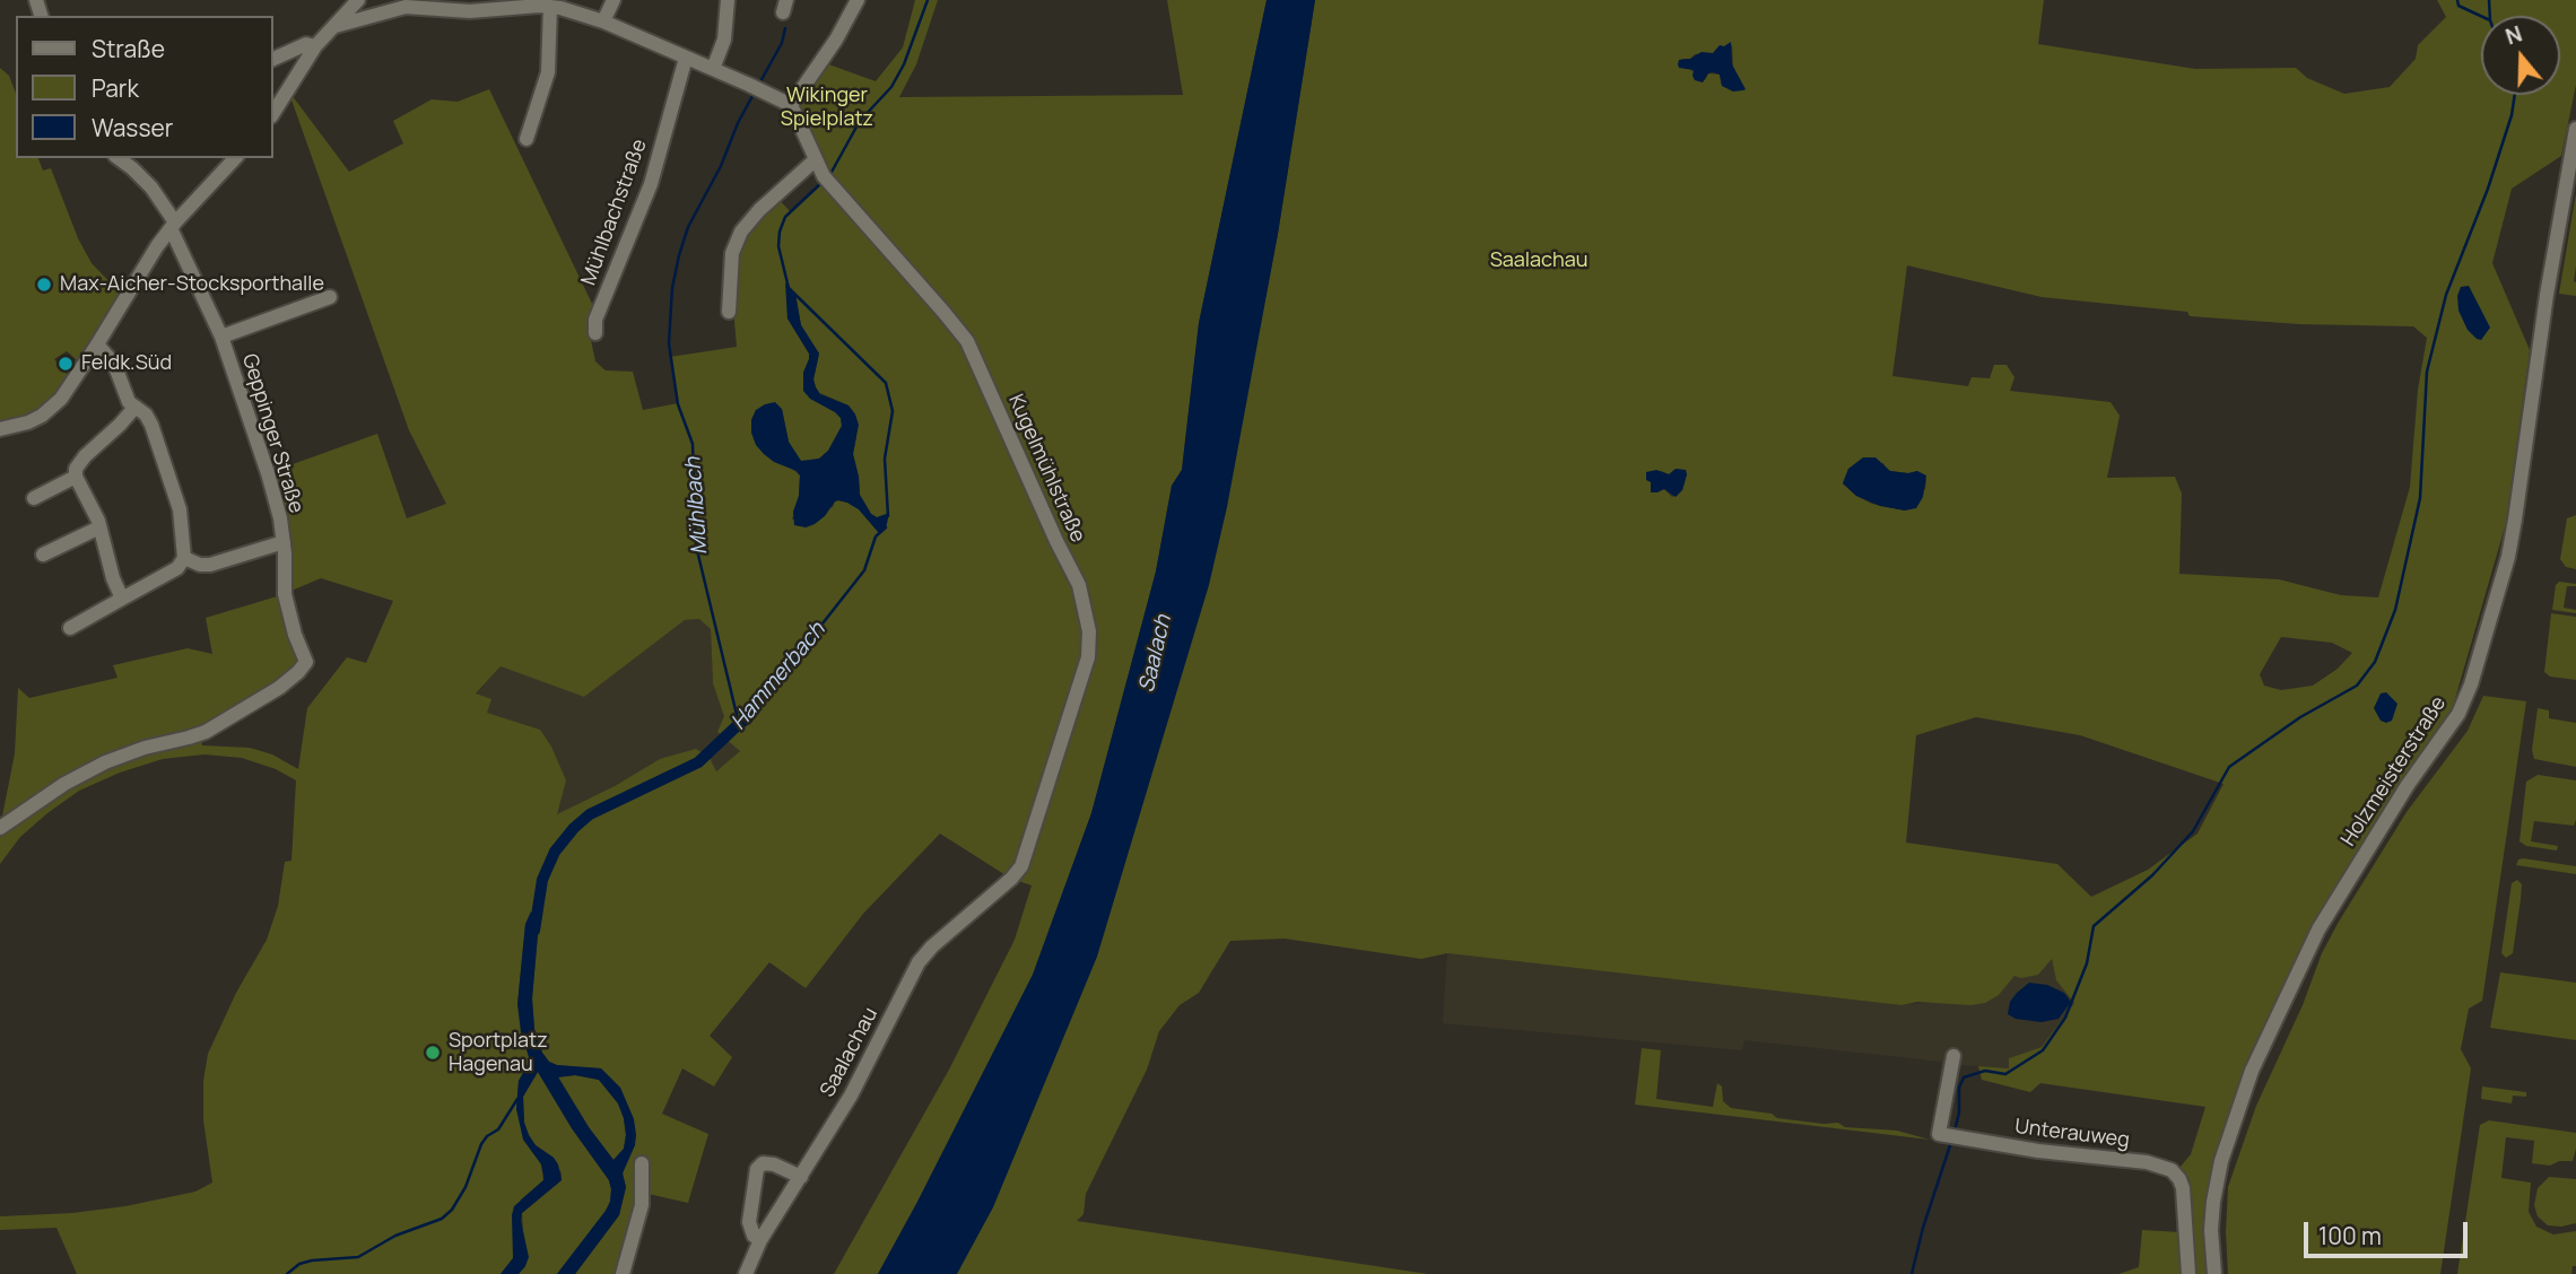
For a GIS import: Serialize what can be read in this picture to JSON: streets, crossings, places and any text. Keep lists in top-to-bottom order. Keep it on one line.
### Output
{"streets":{"street":["Mühlbachstraße","Geppinger Straße","Kugelmühlstraße","Holzmeisterstraße","Saalachau","Unterauweg"]},"crossings":[["Kugelmühlstraße","Saalachau"]],"water":["Mühlbach","Saalach","Hammerbach"],"parks":["Wikinger Spielplatz","Saalachau"],"places":["Max-Aicher-Stocksporthalle","Feldk.Süd","Sportplatz Hagenau"],"legend":["Straße","Park","Wasser"],"scale_bar":"100 m","north":"top"}
